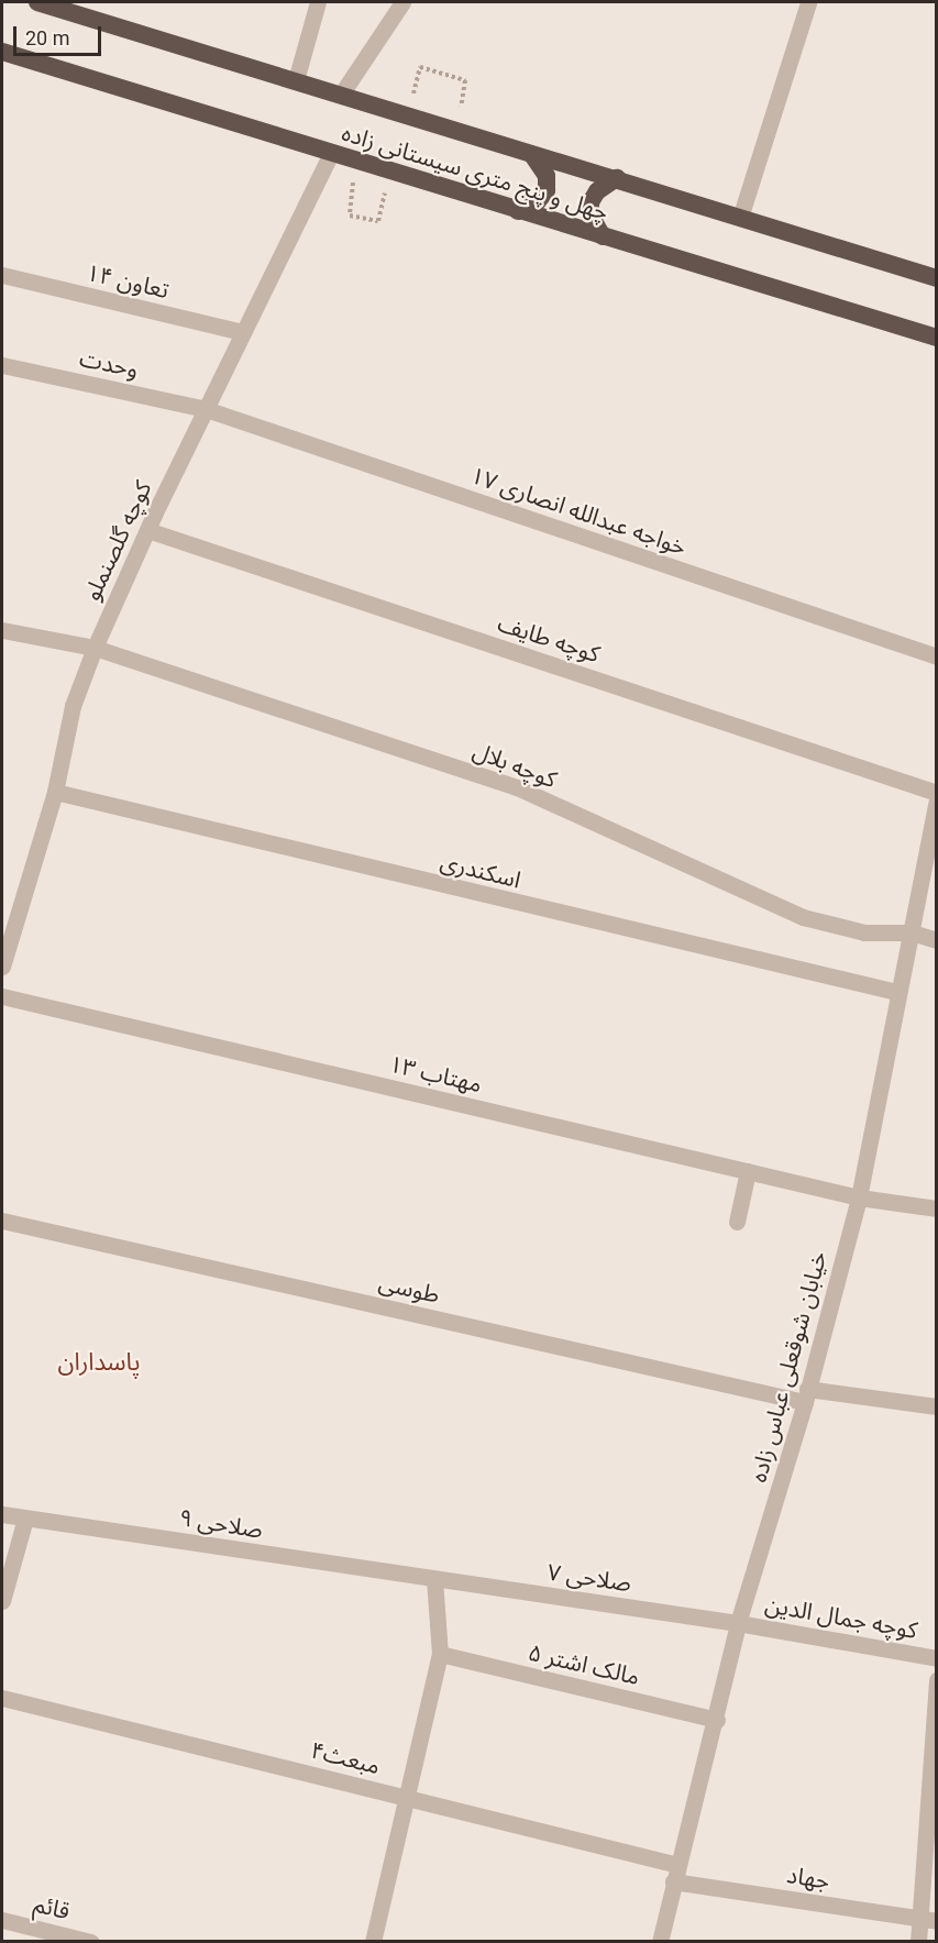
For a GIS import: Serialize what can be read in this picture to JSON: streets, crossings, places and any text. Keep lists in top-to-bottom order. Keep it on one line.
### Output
{"streets":{"highway":["چهل و پنج متری سیستانی زاده"],"street":["تعاون ۱۴","وحدت","خواجه عبدالله انصاری ۱۷","کوچه گلصنملو","کوچه طایف","کوچه بلال","اسکندری","مهتاب ۱۳","طوسی","خیابان شوقعلی عباس زاده","صلاحی ۹","صلاحی ۷","کوچه جمال الدین","مالک اشتر ۵","مبعث۴","جهاد","قائم"]},"crossings":[["چهل و پنج متری سیستانی زاده","کوچه گلصنملو"],["تعاون ۱۴","کوچه گلصنملو"],["وحدت","خواجه عبدالله انصاری ۱۷"],["وحدت","کوچه گلصنملو"],["خواجه عبدالله انصاری ۱۷","کوچه گلصنملو"],["کوچه گلصنملو","کوچه طایف"],["کوچه گلصنملو","کوچه بلال"],["کوچه گلصنملو","اسکندری"],["کوچه بلال","خیابان شوقعلی عباس زاده"],["اسکندری","خیابان شوقعلی عباس زاده"],["مهتاب ۱۳","خیابان شوقعلی عباس زاده"],["طوسی","خیابان شوقعلی عباس زاده"],["خیابان شوقعلی عباس زاده","صلاحی ۷"],["خیابان شوقعلی عباس زاده","کوچه جمال الدین"],["خیابان شوقعلی عباس زاده","مالک اشتر ۵"],["خیابان شوقعلی عباس زاده","مبعث۴"],["خیابان شوقعلی عباس زاده","جهاد"],["صلاحی ۹","صلاحی ۷"],["صلاحی ۷","کوچه جمال الدین"],["مبعث۴","جهاد"]],"districts":["پاسداران"],"scale_bar":"20 m"}
